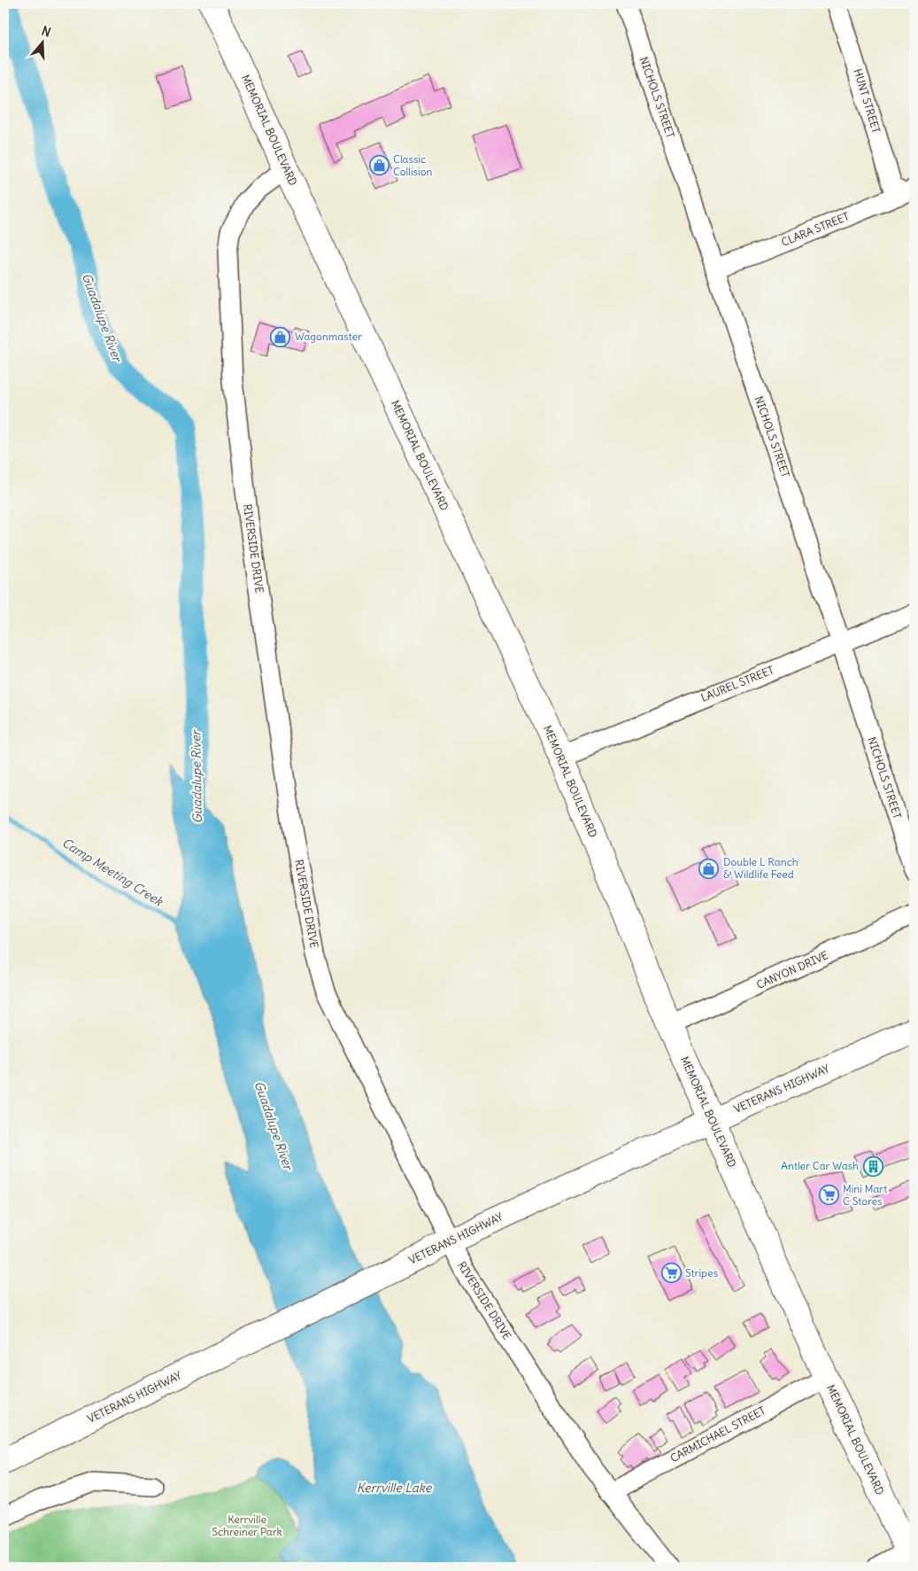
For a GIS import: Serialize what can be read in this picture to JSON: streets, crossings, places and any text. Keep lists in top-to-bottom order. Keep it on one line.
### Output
{"streets":{"main road":["MEMORIAL BOULEVARD","VETERANS HIGHWAY"],"street":["NICHOLS STREET","HUNT STREET","CLARA STREET","RIVERSIDE DRIVE","LAUREL STREET","CANYON DRIVE","CARMICHAEL STREET"]},"crossings":[["NICHOLS STREET","CLARA STREET"],["NICHOLS STREET","LAUREL STREET"],["HUNT STREET","CLARA STREET"],["MEMORIAL BOULEVARD","RIVERSIDE DRIVE"],["MEMORIAL BOULEVARD","LAUREL STREET"],["MEMORIAL BOULEVARD","CANYON DRIVE"],["MEMORIAL BOULEVARD","VETERANS HIGHWAY"],["MEMORIAL BOULEVARD","CARMICHAEL STREET"],["RIVERSIDE DRIVE","VETERANS HIGHWAY"],["RIVERSIDE DRIVE","CARMICHAEL STREET"]],"water":["Guadalupe River","Camp Meeting Creek","Kerrville Lake"],"parks":["Kerrville Schreiner Park"],"places":{"shop":["Classic Collision","Wagonmaster","Double L Ranch & Wildlife Feed"],"building":["Antler Car Wash"],"supermarket":["Mini Mart C Stores","Stripes"]},"north":"top"}
